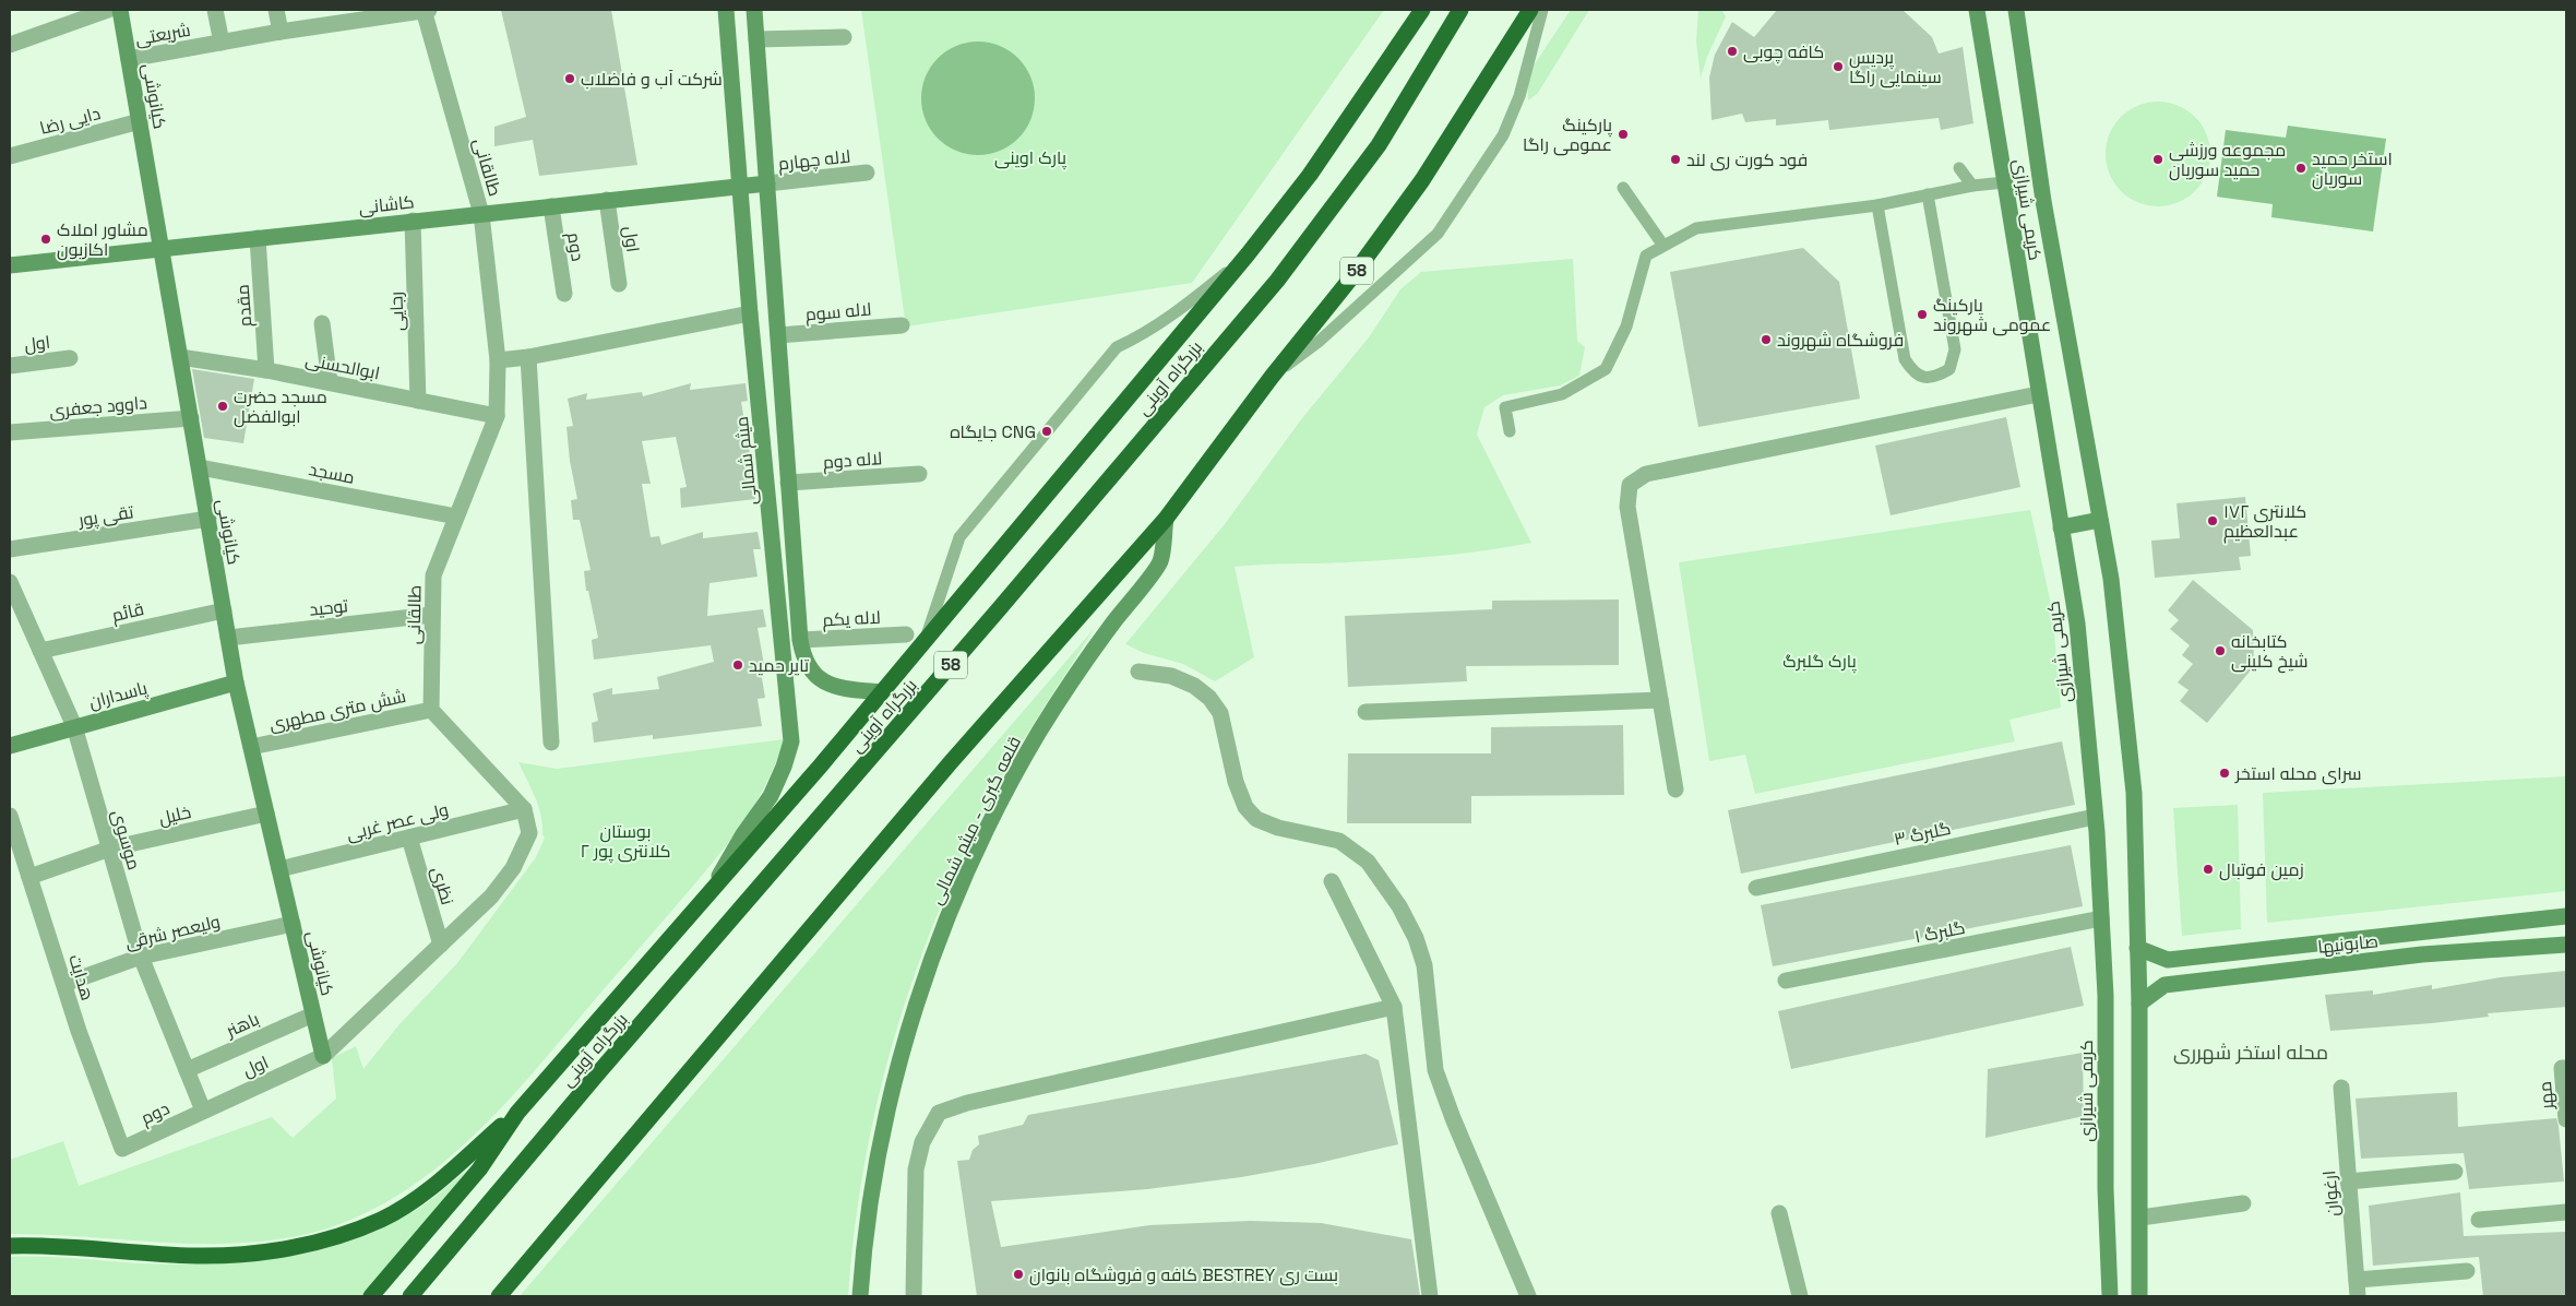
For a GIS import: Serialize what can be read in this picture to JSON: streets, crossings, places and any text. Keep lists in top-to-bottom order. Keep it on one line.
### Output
{"streets":{"highway":["58","بزرگراه آوینی"],"street":["شریعتی","کیانوشی","دایی رضا","لاله چهارم","طالقانی","کاشانی","کریمی شیرازی","اول","دوم","مقدم","رجایی","لاله سوم","ابوالحسنی","داوود جعفری","لاله دوم","میثم شمالی","مسجد","تقی پور","توحید","قائم","لاله یکم","پاسداران","شش متری مطهری","خلیل","قلعه گبری - میثم شمالی","ولی عصر غربی","گلبرگ ۳","موسوی","نظری","ولیعصر شرقی","گلبرگ ۱","صابونیها","هدایت","باهنر","مهر","ارغوان"]},"crossings":[["شریعتی","کیانوشی"],["شریعتی","طالقانی"],["کیانوشی","دایی رضا"],["کیانوشی","کاشانی"],["کیانوشی","اول"],["کیانوشی","ابوالحسنی"],["کیانوشی","داوود جعفری"],["کیانوشی","مسجد"],["کیانوشی","تقی پور"],["کیانوشی","توحید"],["کیانوشی","قائم"],["کیانوشی","پاسداران"],["کیانوشی","شش متری مطهری"],["کیانوشی","خلیل"],["کیانوشی","ولی عصر غربی"],["کیانوشی","ولیعصر شرقی"],["کیانوشی","باهنر"],["لاله چهارم","کاشانی"],["طالقانی","کاشانی"],["طالقانی","ابوالحسنی"],["طالقانی","مسجد"],["طالقانی","توحید"],["طالقانی","شش متری مطهری"],["کاشانی","اول"],["کاشانی","دوم"],["کاشانی","مقدم"],["کاشانی","رجایی"],["کاشانی","میثم شمالی"],["کریمی شیرازی","گلبرگ ۳"],["کریمی شیرازی","گلبرگ ۱"],["کریمی شیرازی","صابونیها"],["اول","دوم"],["اول","موسوی"],["دوم","موسوی"],["دوم","هدایت"],["58","قلعه گبری - میثم شمالی"],["مقدم","ابوالحسنی"],["رجایی","ابوالحسنی"],["قائم","موسوی"],["پاسداران","موسوی"],["خلیل","موسوی"],["خلیل","هدایت"],["ولی عصر غربی","نظری"],["موسوی","ولیعصر شرقی"],["موسوی","باهنر"],["ولیعصر شرقی","هدایت"]],"districts":["محله استخر شهرری"],"parks":["پارک اوینی","پارک گلبرگ","بوستان کلانتری پور ۲"],"places":["کافه چوبی","پردیس سینمایی راگا","شرکت آب و فاضلاب","پارکینگ عمومی راگا","فود کورت ری لند","مجموعه ورزشی حمید سوریان","استخر حمید سوریان","مشاور املاک اکازیون","پارکینگ عمومی شهروند","فروشگاه شهروند","مسجد حضرت ابوالفضل","جایگاه CNG","کلانتری ۱۷۲ عبدالعظیم","کتابخانه شیخ کلینی","تایر حمید","سرای محله استخر","زمین فوتبال","کافه و فروشگاه بانوان BESTREY بست ری"]}
